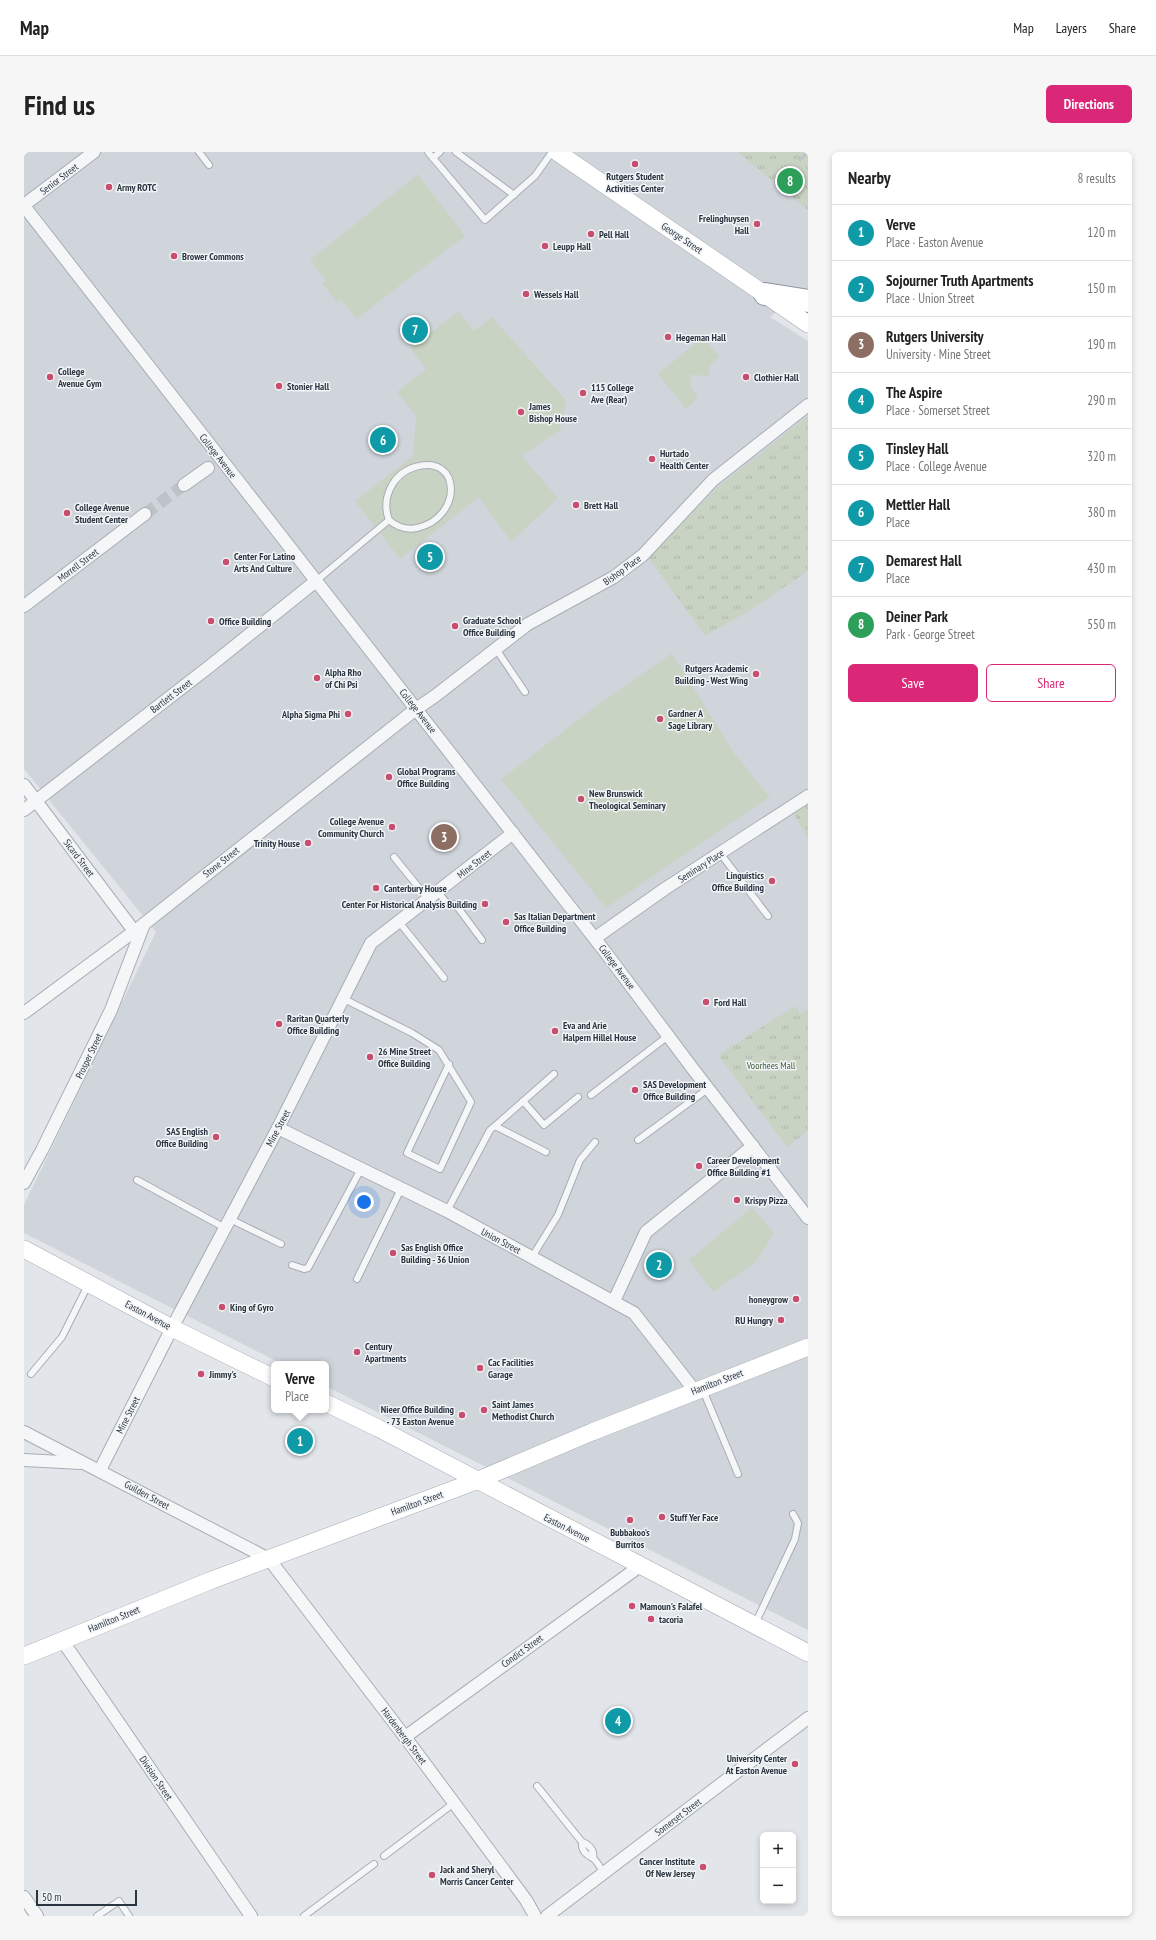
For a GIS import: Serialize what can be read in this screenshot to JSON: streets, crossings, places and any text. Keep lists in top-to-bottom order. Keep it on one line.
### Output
{"streets":{"street":["Senior Street","George Street","College Avenue","Morrell Street","Bishop Place","Bartlett Street","Sicard Street","Stone Street","Mine Street","Seminary Place","Prosper Street","Union Street","Easton Avenue","Hamilton Street","Guilden Street","Condict Street","Hardenbergh Street","Division Street","Somerset Street"]},"crossings":[["Senior Street","College Avenue"],["College Avenue","Bishop Place"],["College Avenue","Bartlett Street"],["College Avenue","Stone Street"],["College Avenue","Mine Street"],["College Avenue","Seminary Place"],["Bishop Place","Stone Street"],["Bartlett Street","Sicard Street"],["Sicard Street","Stone Street"],["Sicard Street","Prosper Street"],["Stone Street","Prosper Street"],["Mine Street","Union Street"],["Mine Street","Easton Avenue"],["Mine Street","Guilden Street"],["Union Street","Hamilton Street"],["Easton Avenue","Hamilton Street"],["Easton Avenue","Condict Street"],["Hamilton Street","Guilden Street"],["Hamilton Street","Hardenbergh Street"],["Hamilton Street","Division Street"],["Guilden Street","Hardenbergh Street"],["Condict Street","Hardenbergh Street"]],"parks":["Voorhees Mall"],"places":["Rutgers Student Activities Center","Army ROTC","Frelinghuysen Hall","Pell Hall","Leupp Hall","Brower Commons","Wessels Hall","Hegeman Hall","College Avenue Gym","Clothier Hall","Stonier Hall","115 College Ave (Rear)","James Bishop House","Hurtado Health Center","Brett Hall","College Avenue Student Center","Center For Latino Arts And Culture","Office Building","Graduate School Office Building","Rutgers Academic Building - West Wing","Alpha Rho of Chi Psi","Alpha Sigma Phi","Gardner A Sage Library","Global Programs Office Building","New Brunswick Theological Seminary","College Avenue Community Church","Trinity House","Linguistics Office Building","Canterbury House","Center For Historical Analysis Building","Sas Italian Department Office Building","Ford Hall","Raritan Quarterly Office Building","Eva and Arie Halpern Hillel House","26 Mine Street Office Building","SAS Development Office Building","SAS English Office Building","Career Development Office Building #1","Krispy Pizza","Sas English Office Building - 36 Union","honeygrow","King of Gyro","RU Hungry","Century Apartments","Cac Facilities Garage","Jimmy's","Saint James Methodist Church","Nieer Office Building - 73 Easton Avenue","Stuff Yer Face","Bubbakoo's Burritos","Mamoun's Falafel","tacoria","University Center At Easton Avenue","Cancer Institute Of New Jersey","Jack and Sheryl Morris Cancer Center"],"scale_bar":"50 m","page":{"header":"Map","nav":["Map","Layers","Share"],"buttons":["Directions",["Save","Share"]],"title":"Find us","heading":["Nearby","8 results"],"pins":["8","7","6","5","3","2","1","4"],"list":[{"mark":"1","name":"Verve","note":"Place · Easton Avenue","value":"120 m"},{"mark":"2","name":"Sojourner Truth Apartments","note":"Place · Union Street","value":"150 m"},{"mark":"3","name":"Rutgers University","note":"University · Mine Street","value":"190 m"},{"mark":"4","name":"The Aspire","note":"Place · Somerset Street","value":"290 m"},{"mark":"5","name":"Tinsley Hall","note":"Place · College Avenue","value":"320 m"},{"mark":"6","name":"Mettler Hall","note":"Place","value":"380 m"},{"mark":"7","name":"Demarest Hall","note":"Place","value":"430 m"},{"mark":"8","name":"Deiner Park","note":"Park · George Street","value":"550 m"}],"popup":["Verve","Place"],"map_buttons":["+","−"],"scale":"50 m"}}
